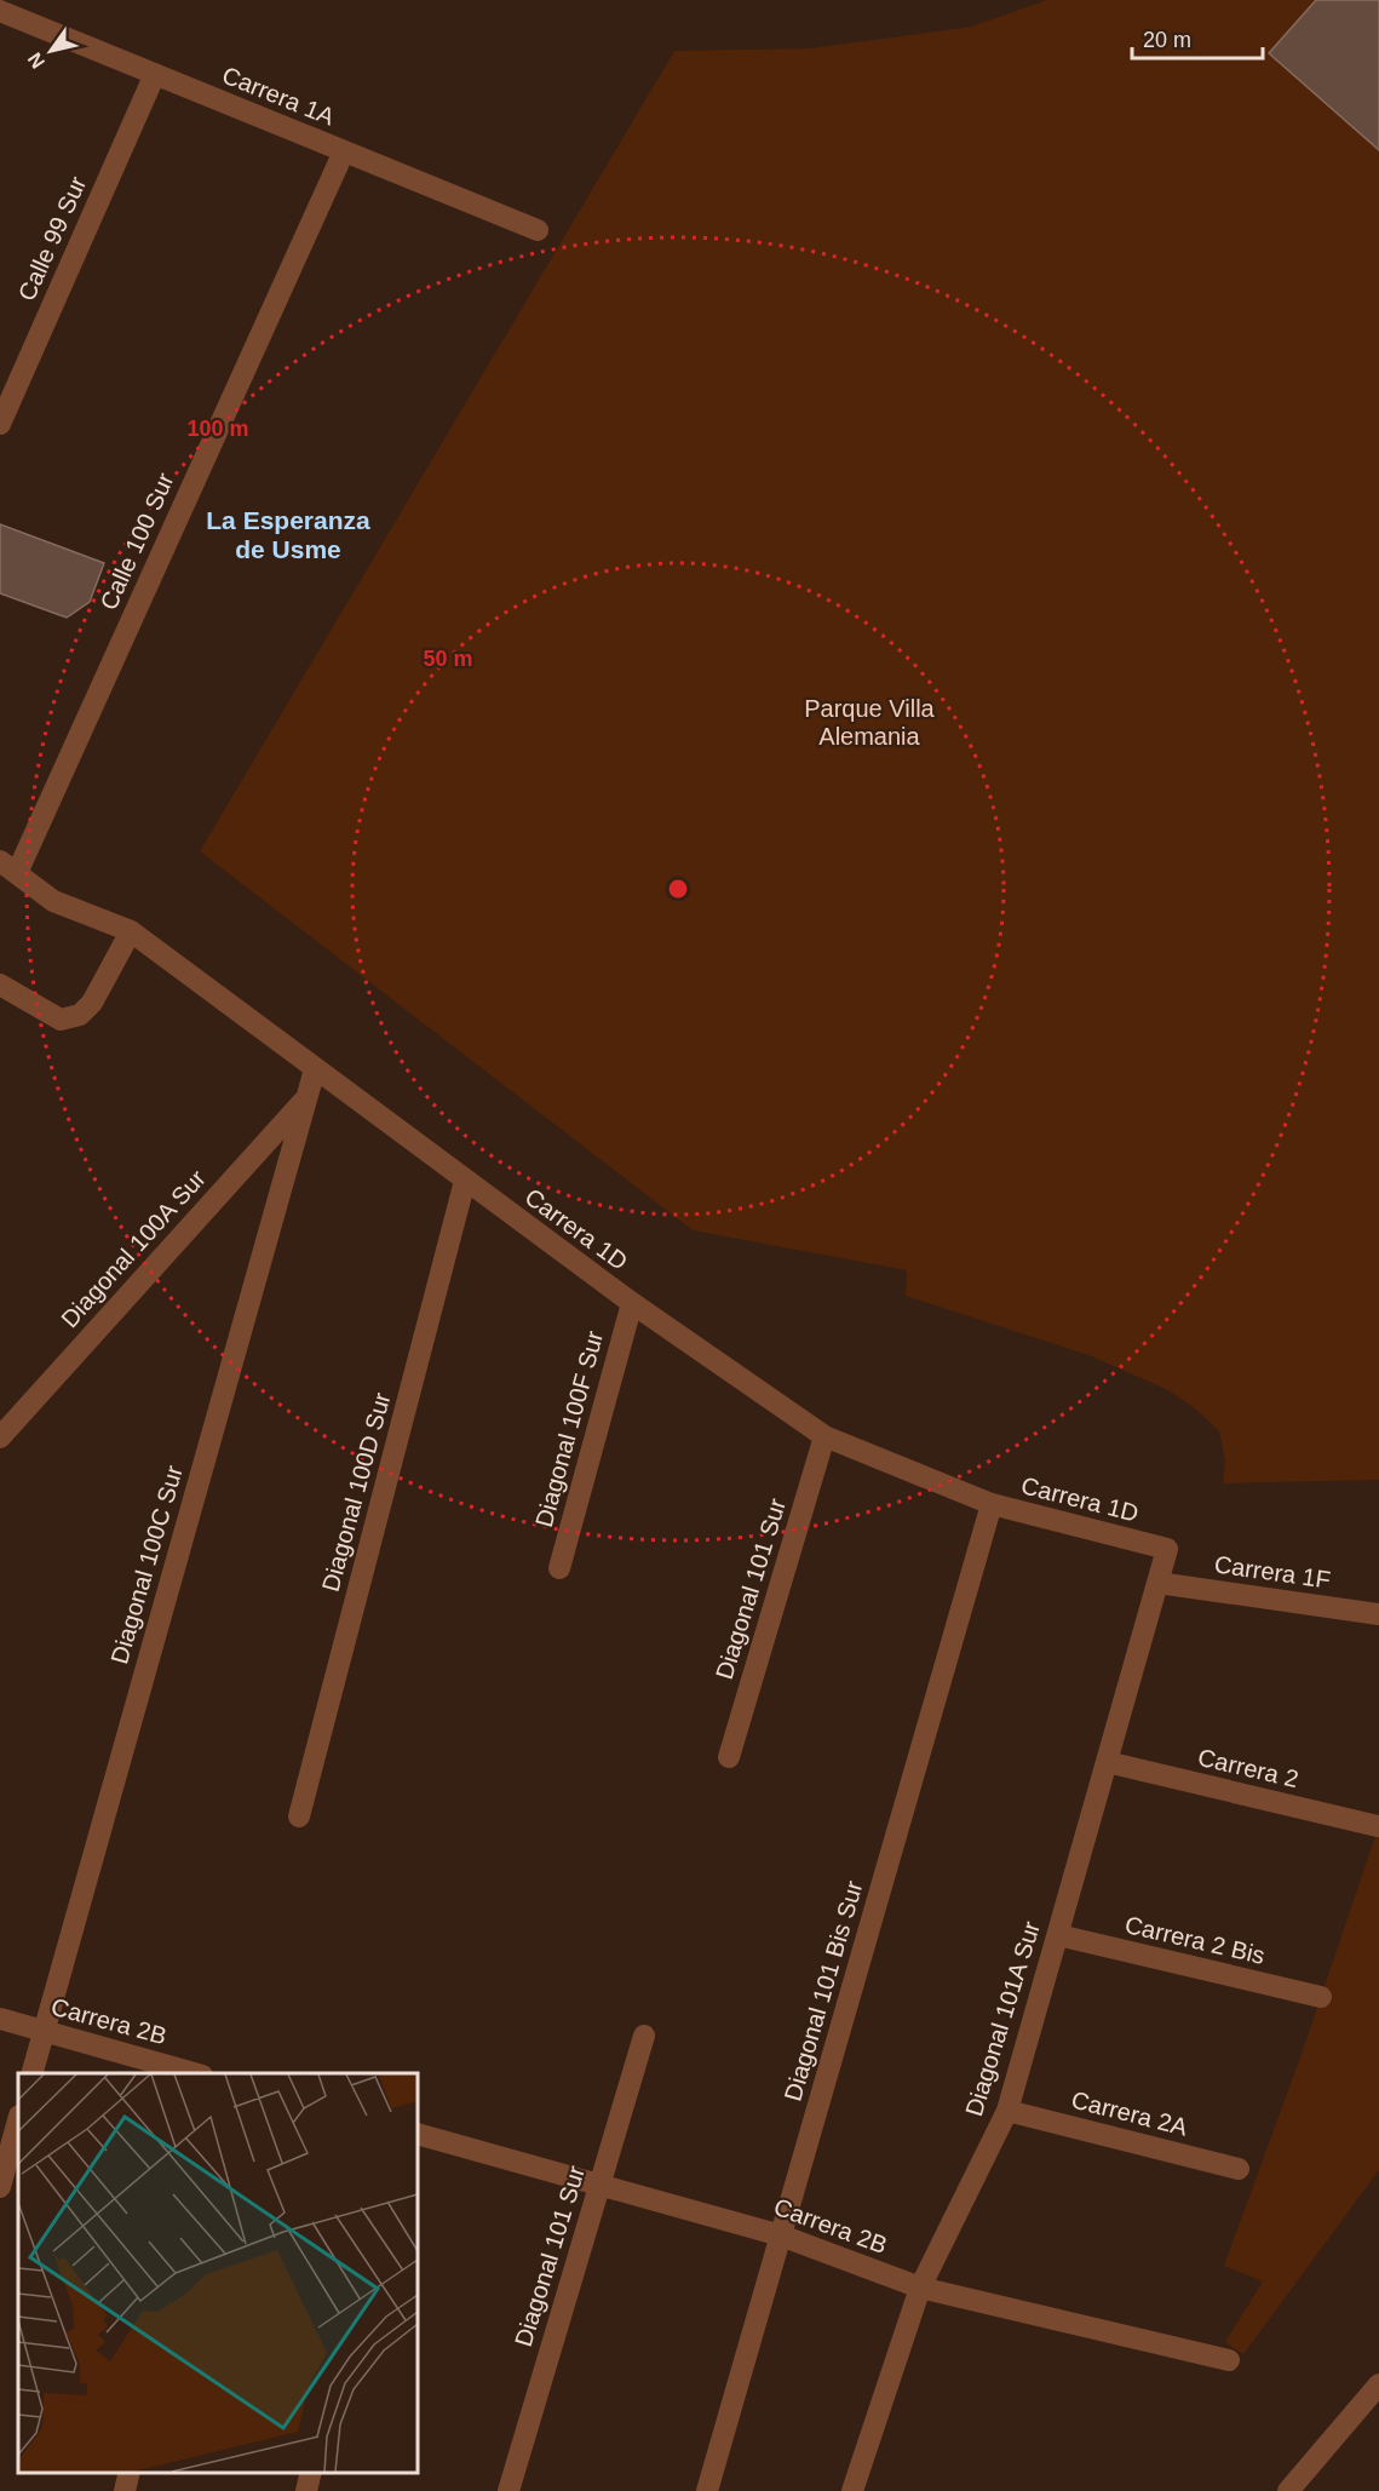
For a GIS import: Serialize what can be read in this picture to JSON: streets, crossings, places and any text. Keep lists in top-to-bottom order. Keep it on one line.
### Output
{"streets":{"street":["Carrera 1A","Calle 99 Sur","Calle 100 Sur","Carrera 1D","Diagonal 100A Sur","Diagonal 100F Sur","Diagonal 100D Sur","Diagonal 100C Sur","Carrera 1F","Diagonal 101 Sur","Carrera 2","Carrera 2 Bis","Diagonal 101 Bis Sur","Diagonal 101A Sur","Carrera 2B","Carrera 2A"]},"crossings":[["Carrera 1A","Calle 99 Sur"],["Carrera 1A","Calle 100 Sur"],["Calle 100 Sur","Carrera 1D"],["Carrera 1D","Diagonal 100F Sur"],["Carrera 1D","Diagonal 100D Sur"],["Carrera 1D","Diagonal 100C Sur"],["Carrera 1D","Diagonal 101 Sur"],["Carrera 1D","Diagonal 101 Bis Sur"],["Carrera 1D","Diagonal 101A Sur"],["Diagonal 100A Sur","Diagonal 100C Sur"],["Diagonal 100C Sur","Carrera 2B"],["Carrera 1F","Diagonal 101A Sur"],["Diagonal 101 Sur","Carrera 2B"],["Carrera 2","Diagonal 101A Sur"],["Carrera 2 Bis","Diagonal 101A Sur"],["Diagonal 101 Bis Sur","Carrera 2B"],["Diagonal 101A Sur","Carrera 2B"],["Diagonal 101A Sur","Carrera 2A"]],"districts":["La Esperanza de Usme"],"parks":["Parque Villa Alemania"],"scale_bar":"20 m","north":"bottom left","rings":["100 m","50 m"]}
